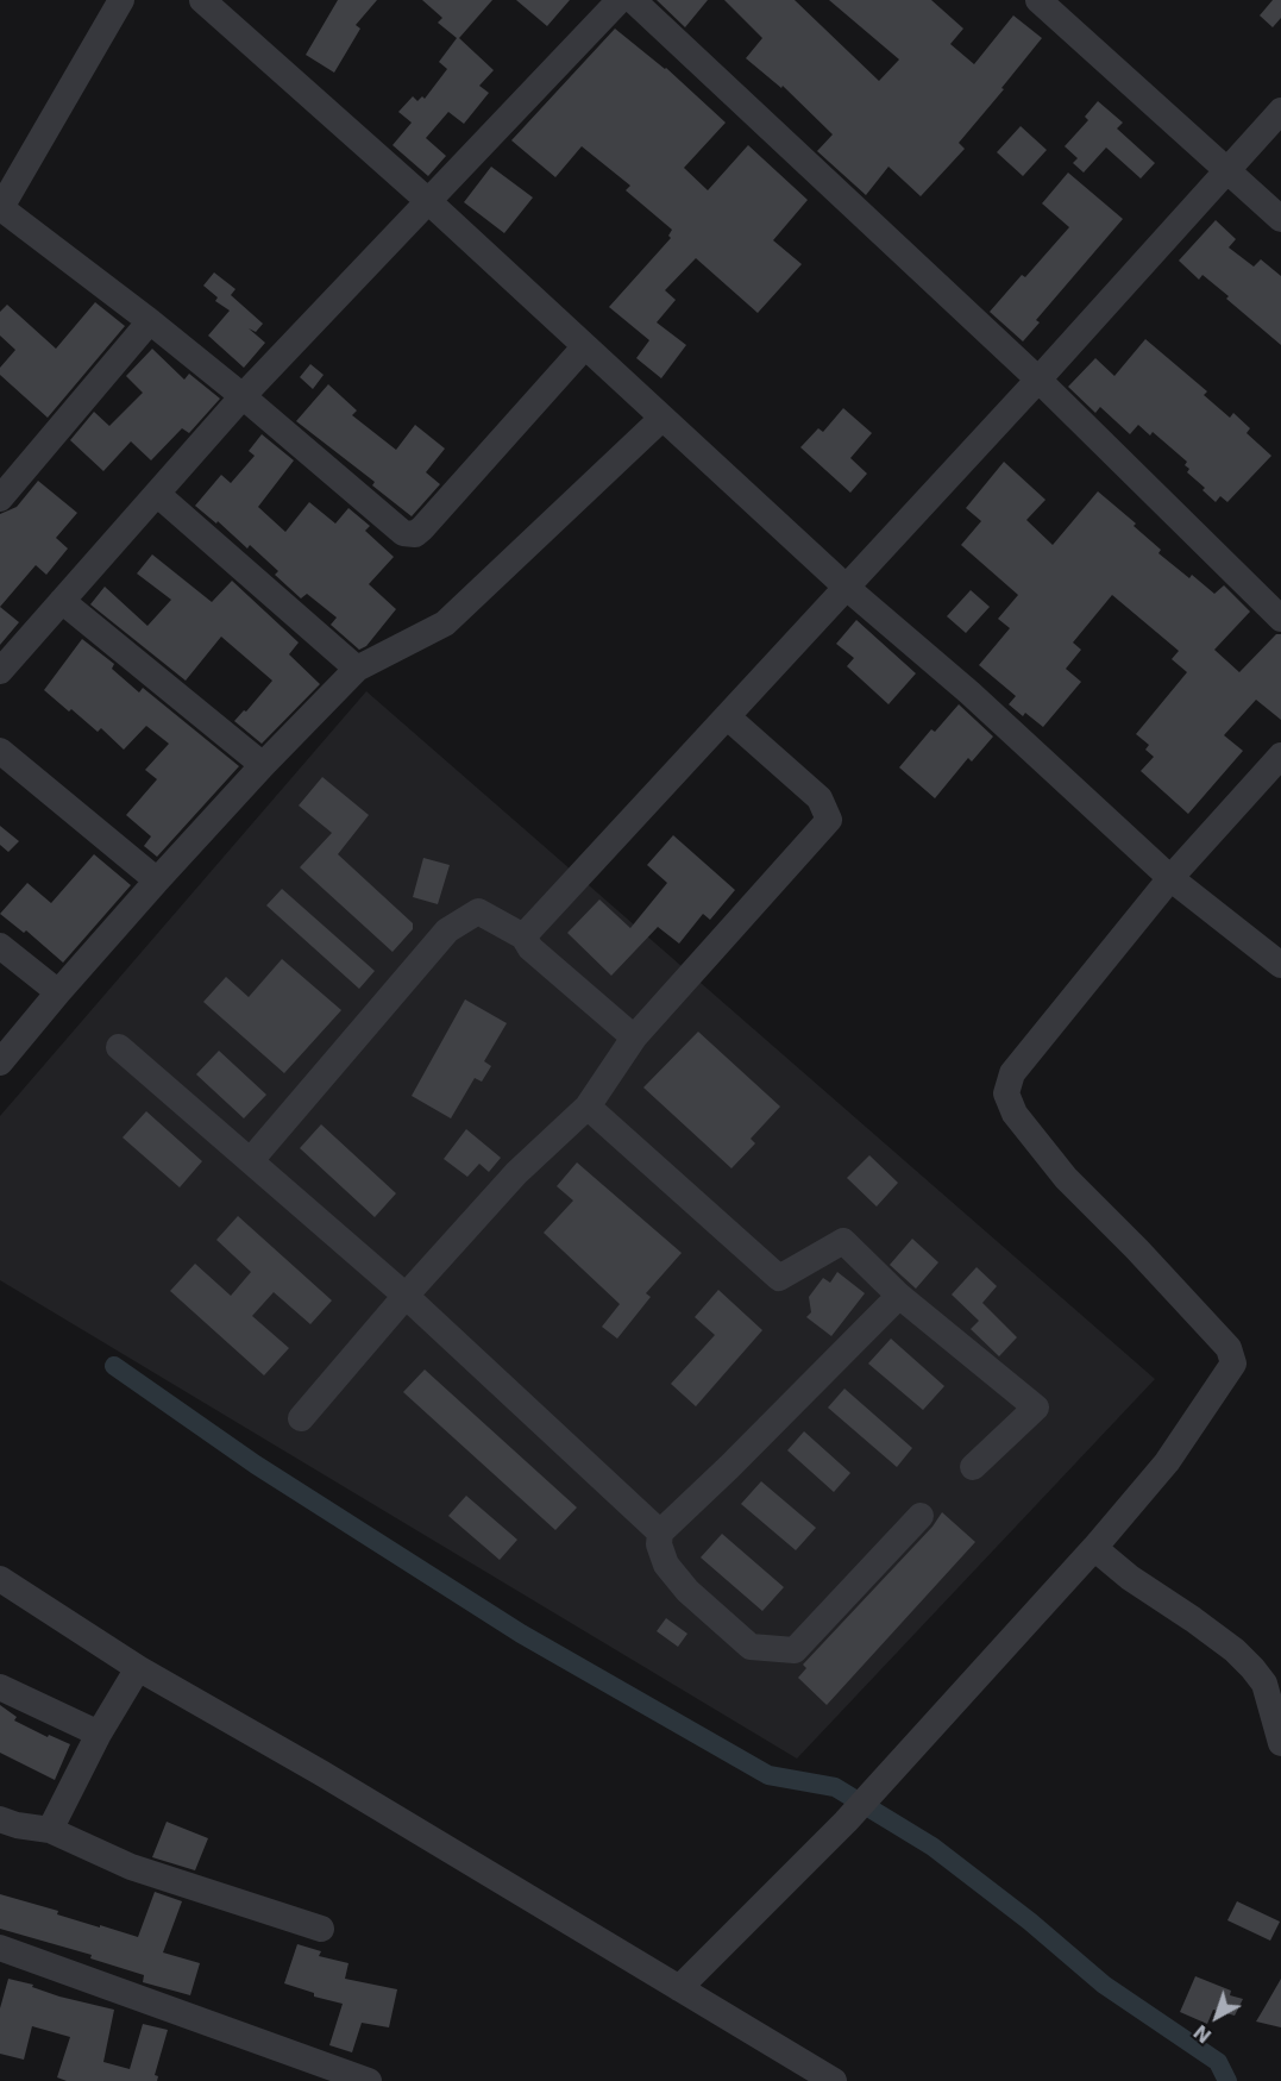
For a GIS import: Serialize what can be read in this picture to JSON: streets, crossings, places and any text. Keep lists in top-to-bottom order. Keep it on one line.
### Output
{"north":"bottom left"}
